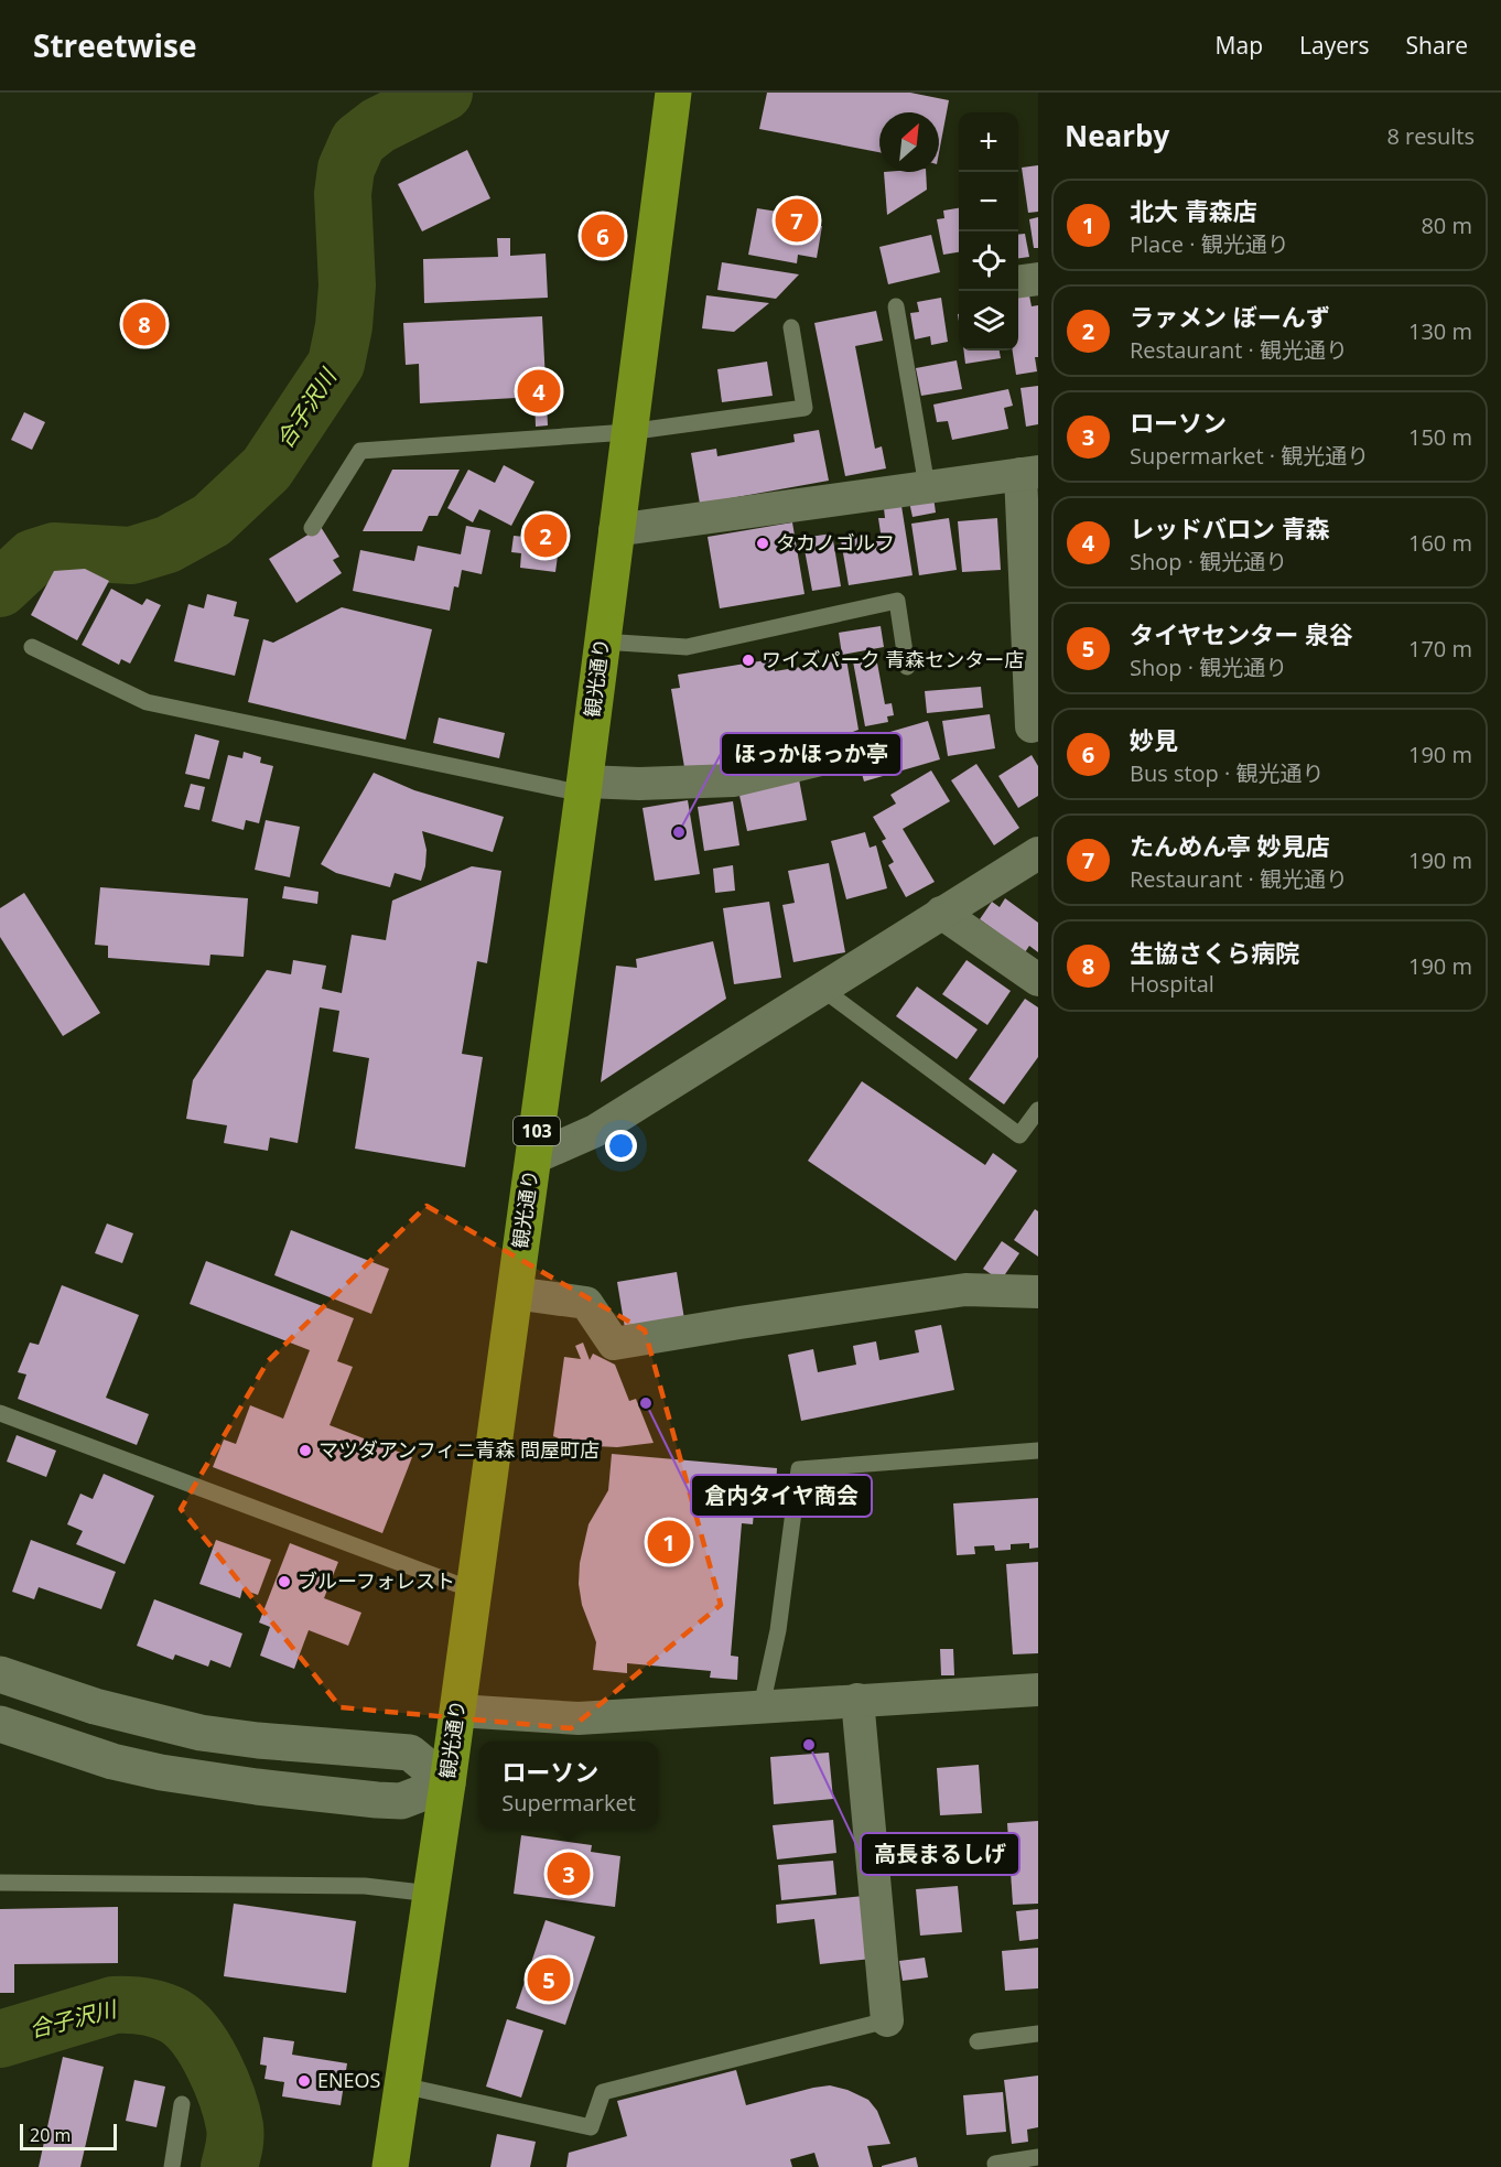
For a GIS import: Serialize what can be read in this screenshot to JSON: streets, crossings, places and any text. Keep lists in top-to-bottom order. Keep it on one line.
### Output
{"streets":{"highway":["観光通り","103"]},"water":["合子沢川"],"places":["タカノゴルフ","ワイズパーク 青森センター店","ほっかほっか亭","倉内タイヤ商会","マツダアンフィニ青森 問屋町店","ブルーフォレスト","高長まるしげ","ENEOS"],"scale_bar":"20 m","north":"top right","page":{"header":"Streetwise","nav":["Map","Layers","Share"],"heading":["Nearby","8 results"],"map_buttons":["+","−"],"list":[{"mark":"1","name":"北大 青森店","note":"Place · 観光通り","value":"80 m"},{"mark":"2","name":"ラァメン ぼーんず","note":"Restaurant · 観光通り","value":"130 m"},{"mark":"3","name":"ローソン","note":"Supermarket · 観光通り","value":"150 m"},{"mark":"4","name":"レッドバロン 青森","note":"Shop · 観光通り","value":"160 m"},{"mark":"5","name":"タイヤセンター 泉谷","note":"Shop · 観光通り","value":"170 m"},{"mark":"6","name":"妙見","note":"Bus stop · 観光通り","value":"190 m"},{"mark":"7","name":"たんめん亭 妙見店","note":"Restaurant · 観光通り","value":"190 m"},{"mark":"8","name":"生協さくら病院","note":"Hospital","value":"190 m"}],"pins":["7","6","8","4","2","1","3","5"],"popup":["ローソン","Supermarket"],"scale":"20 m"}}
